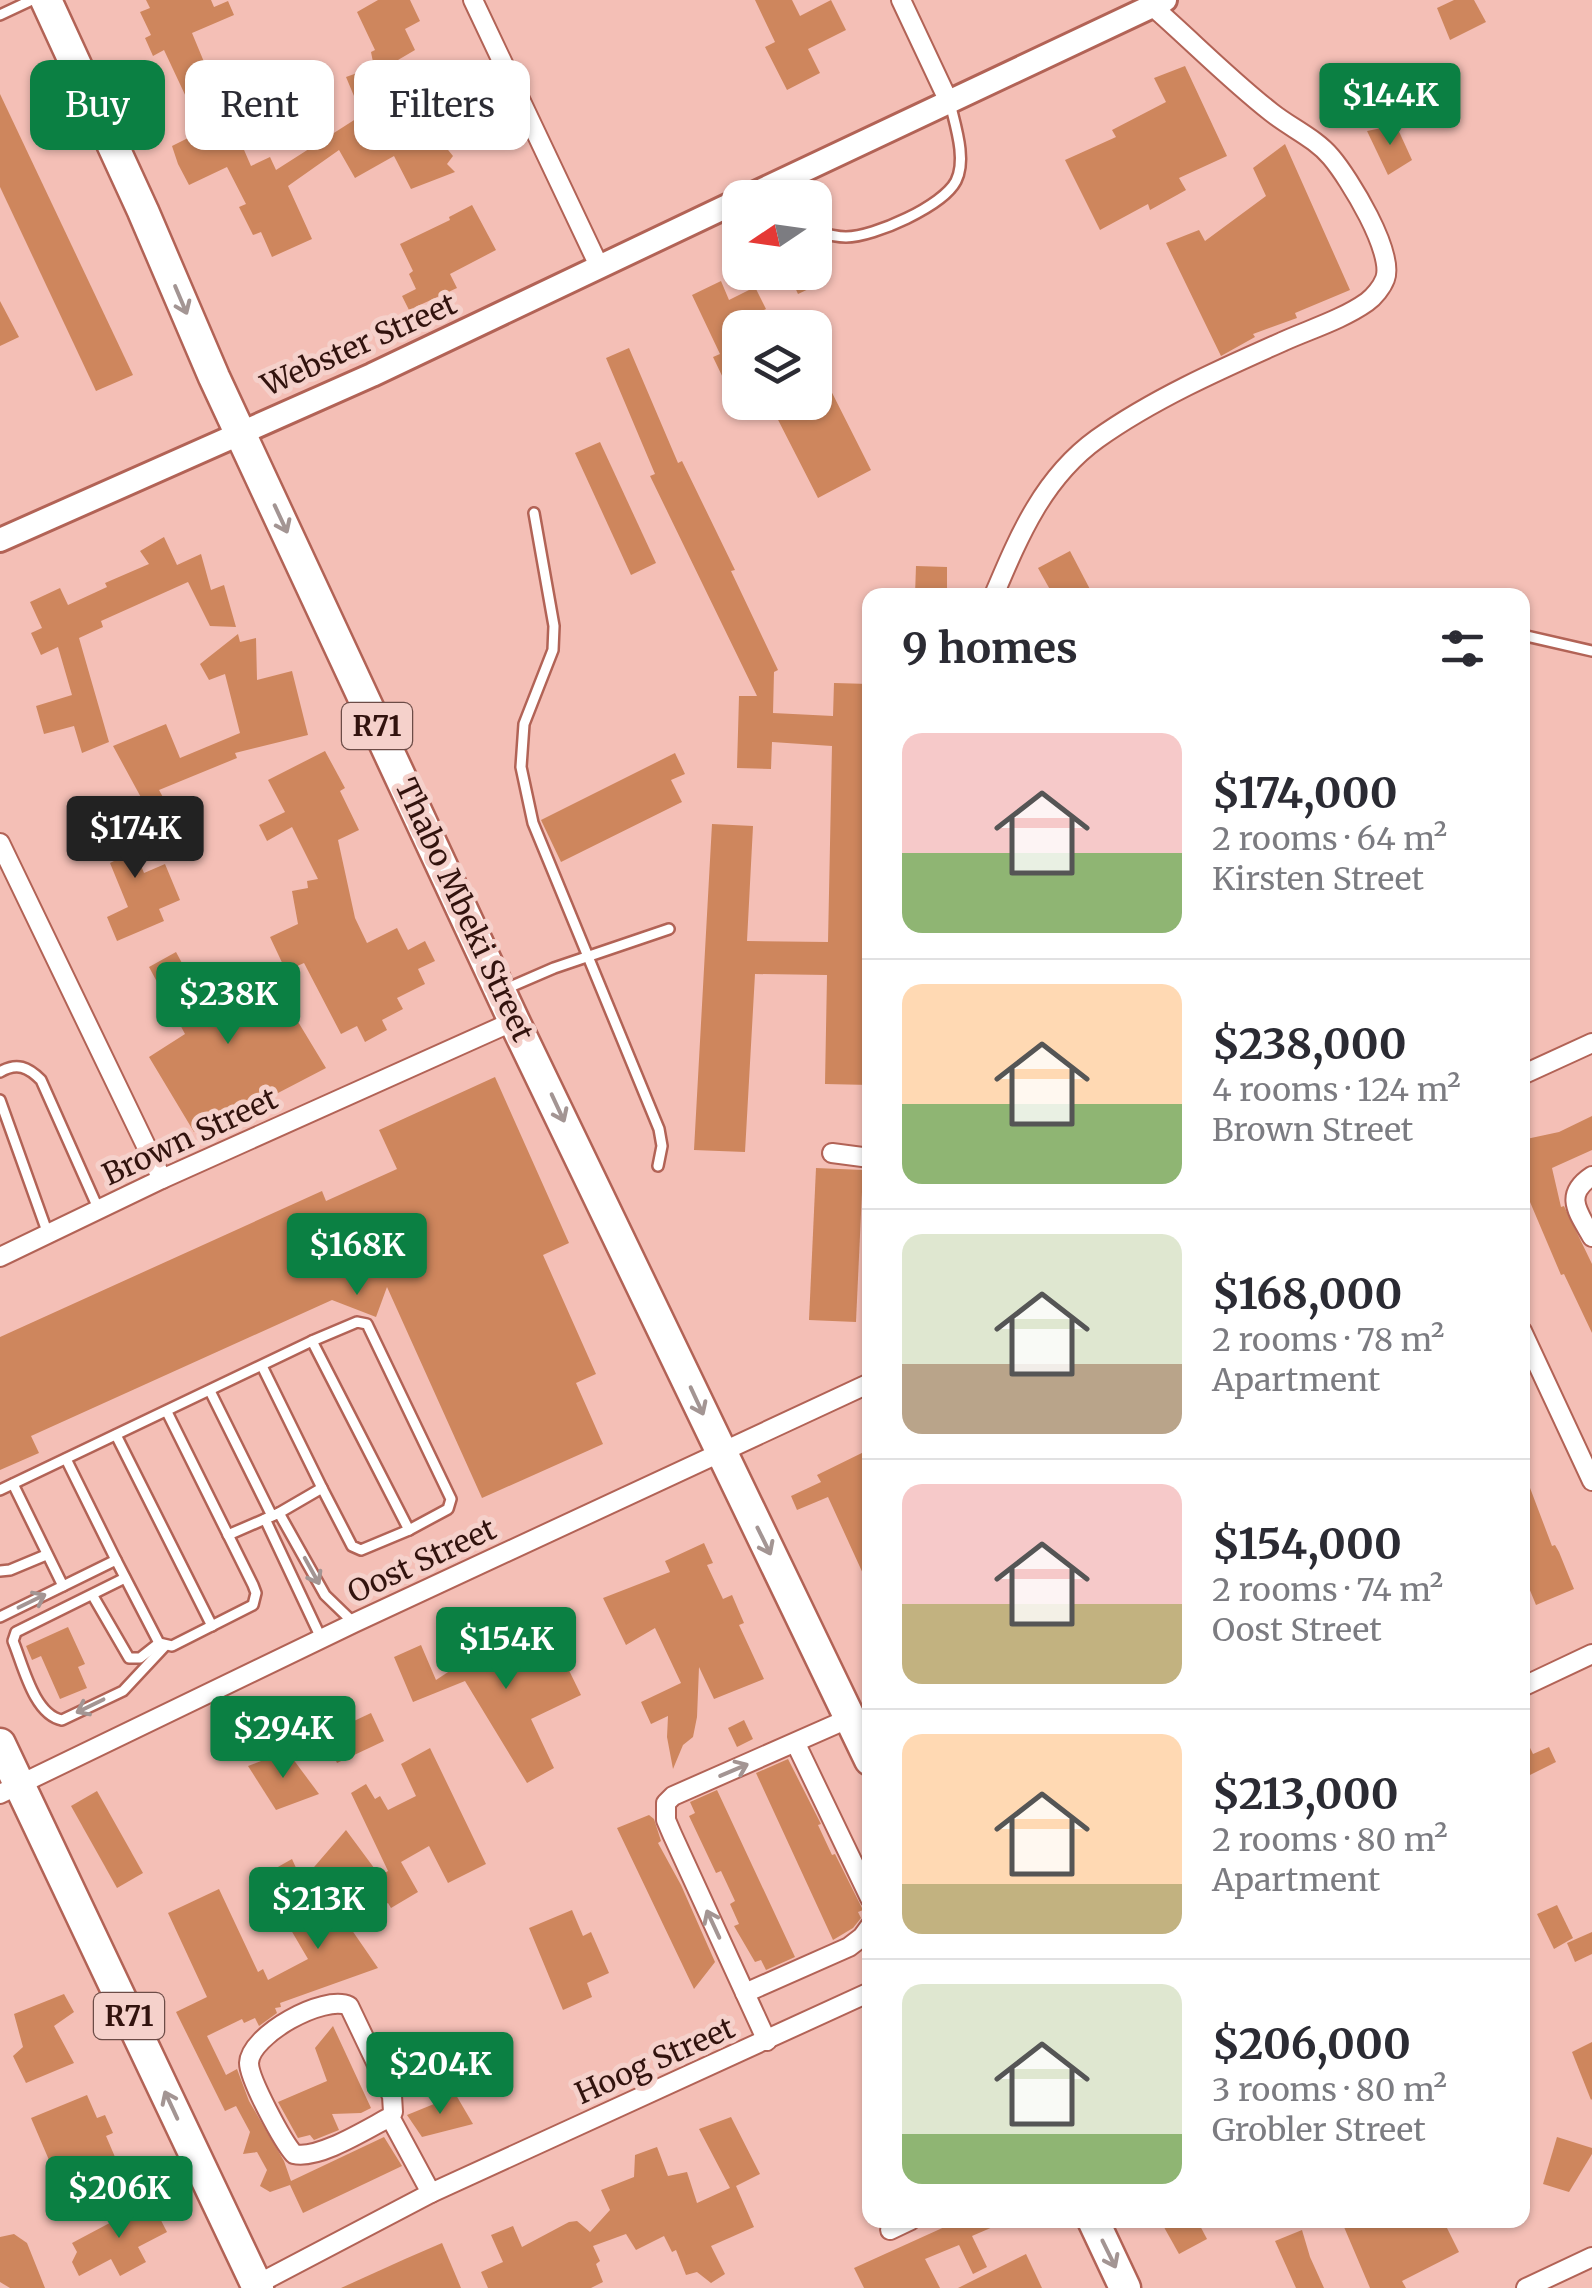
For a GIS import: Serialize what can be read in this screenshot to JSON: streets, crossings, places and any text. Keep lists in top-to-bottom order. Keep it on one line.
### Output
{"streets":{"main road":["R71","Thabo Mbeki Street"],"street":["Webster Street","Brown Street","Oost Street","Hoog Street"]},"crossings":[["Webster Street","Thabo Mbeki Street"],["R71","Oost Street"],["R71","Hoog Street"],["Thabo Mbeki Street","Brown Street"],["Thabo Mbeki Street","Oost Street"]],"one_way":["Thabo Mbeki Street"],"north":"left","page":{"chip":["Buy","Rent","Filters"],"price":["$144K","$174K","$238K","$168K","$154K","$294K","$213K","$204K","$206K"],"heading":"9 homes","list":[{"name":"$174,000","note":"2 rooms · 64 m² · Kirsten Street"},{"name":"$238,000","note":"4 rooms · 124 m² · Brown Street"},{"name":"$168,000","note":"2 rooms · 78 m² · Apartment"},{"name":"$154,000","note":"2 rooms · 74 m² · Oost Street"},{"name":"$213,000","note":"2 rooms · 80 m² · Apartment"},{"name":"$206,000","note":"3 rooms · 80 m² · Grobler Street"}]}}
